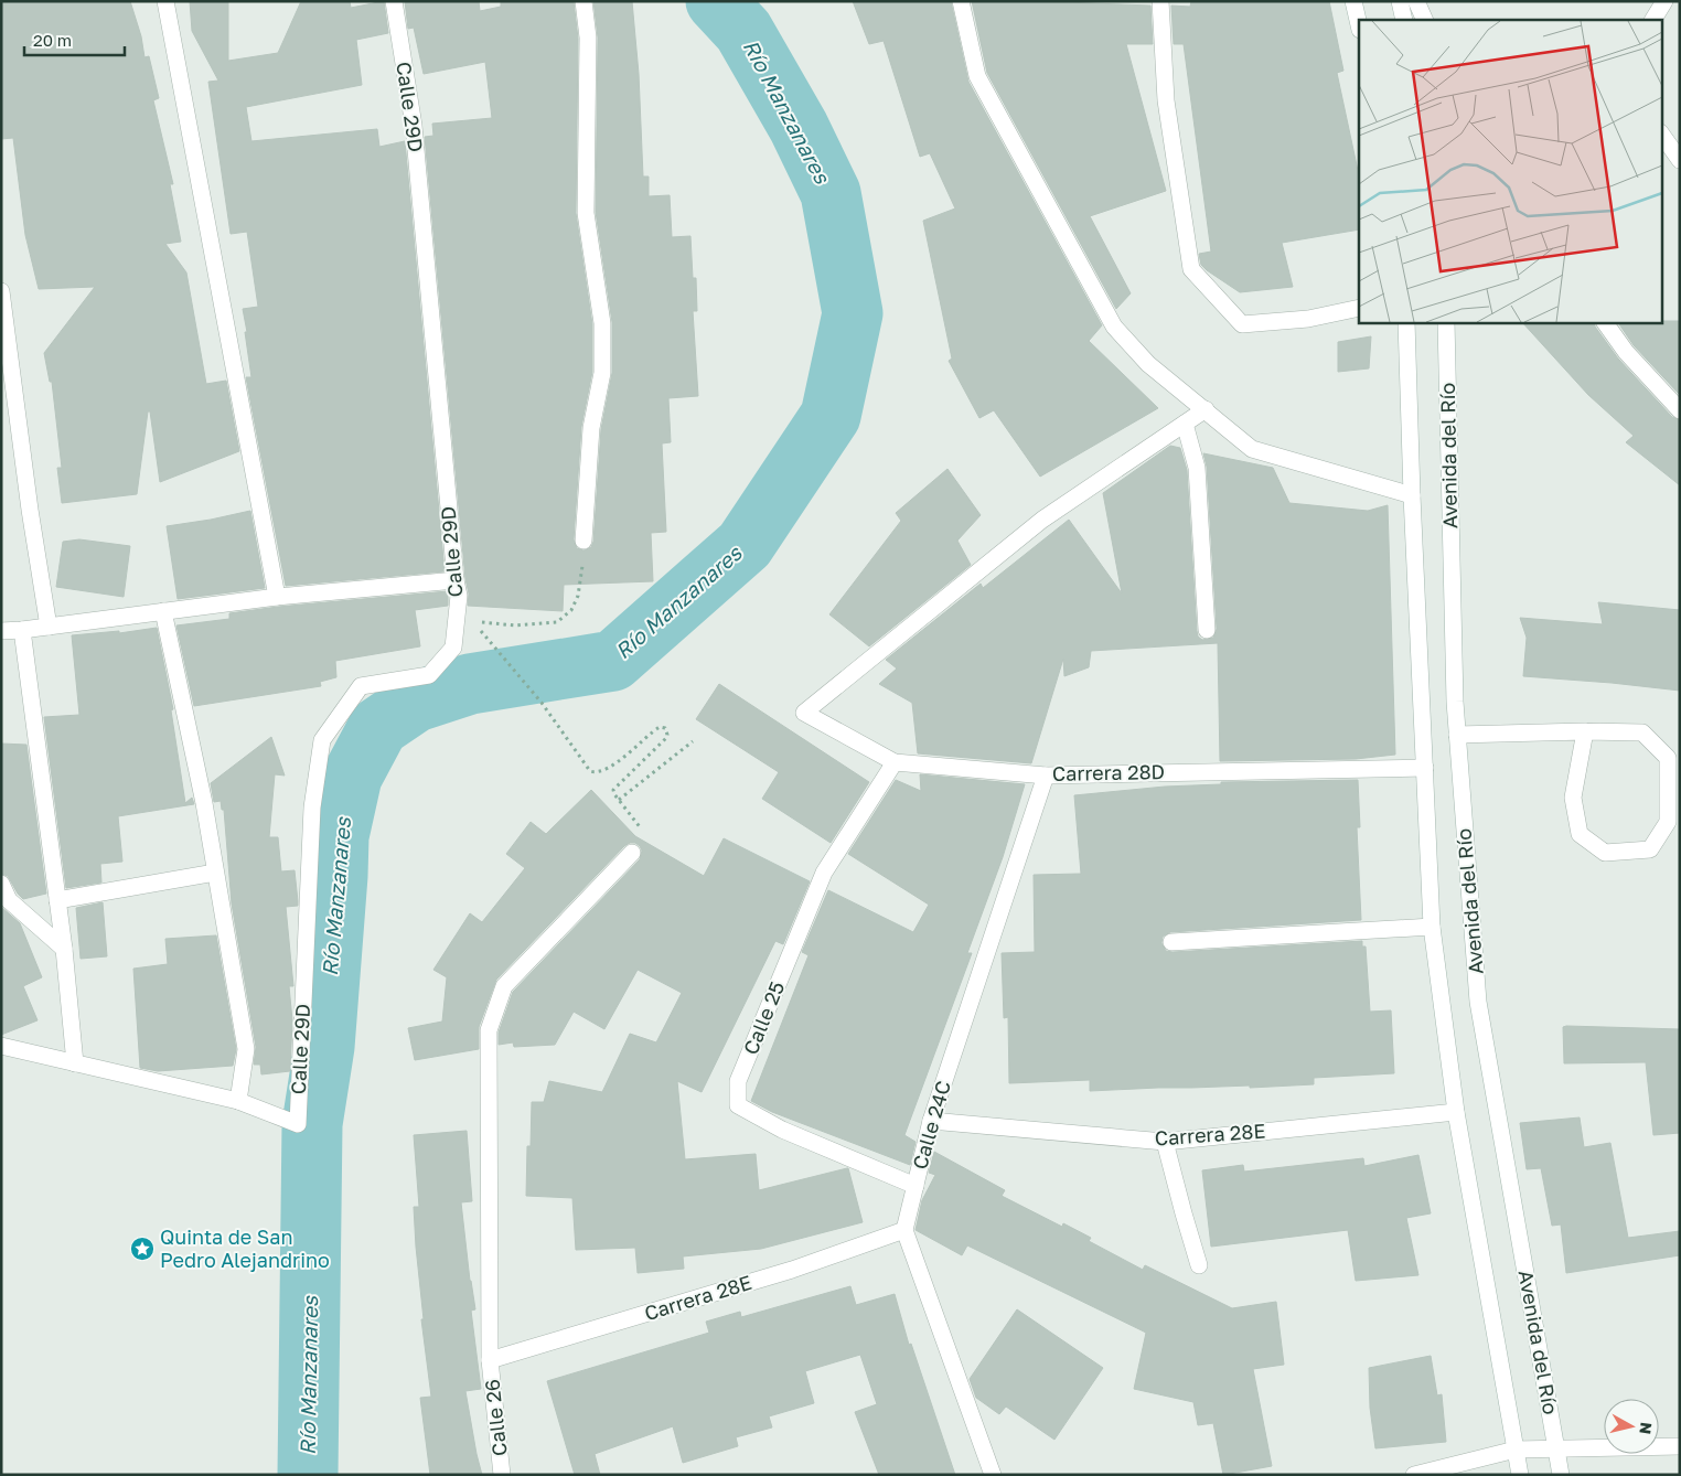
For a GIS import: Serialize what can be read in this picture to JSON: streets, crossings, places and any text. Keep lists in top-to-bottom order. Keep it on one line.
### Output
{"streets":{"street":["Calle 29D","Avenida del Río","Carrera 28D","Calle 25","Calle 24C","Carrera 28E","Calle 26"]},"crossings":[["Avenida del Río","Carrera 28D"],["Avenida del Río","Carrera 28E"],["Carrera 28D","Calle 25"],["Carrera 28D","Calle 24C"],["Calle 25","Calle 24C"],["Calle 24C","Carrera 28E"],["Carrera 28E","Calle 26"]],"water":["Río Manzanares"],"places":{"place":["Quinta de San Pedro Alejandrino"]},"scale_bar":"20 m","north":"right"}
